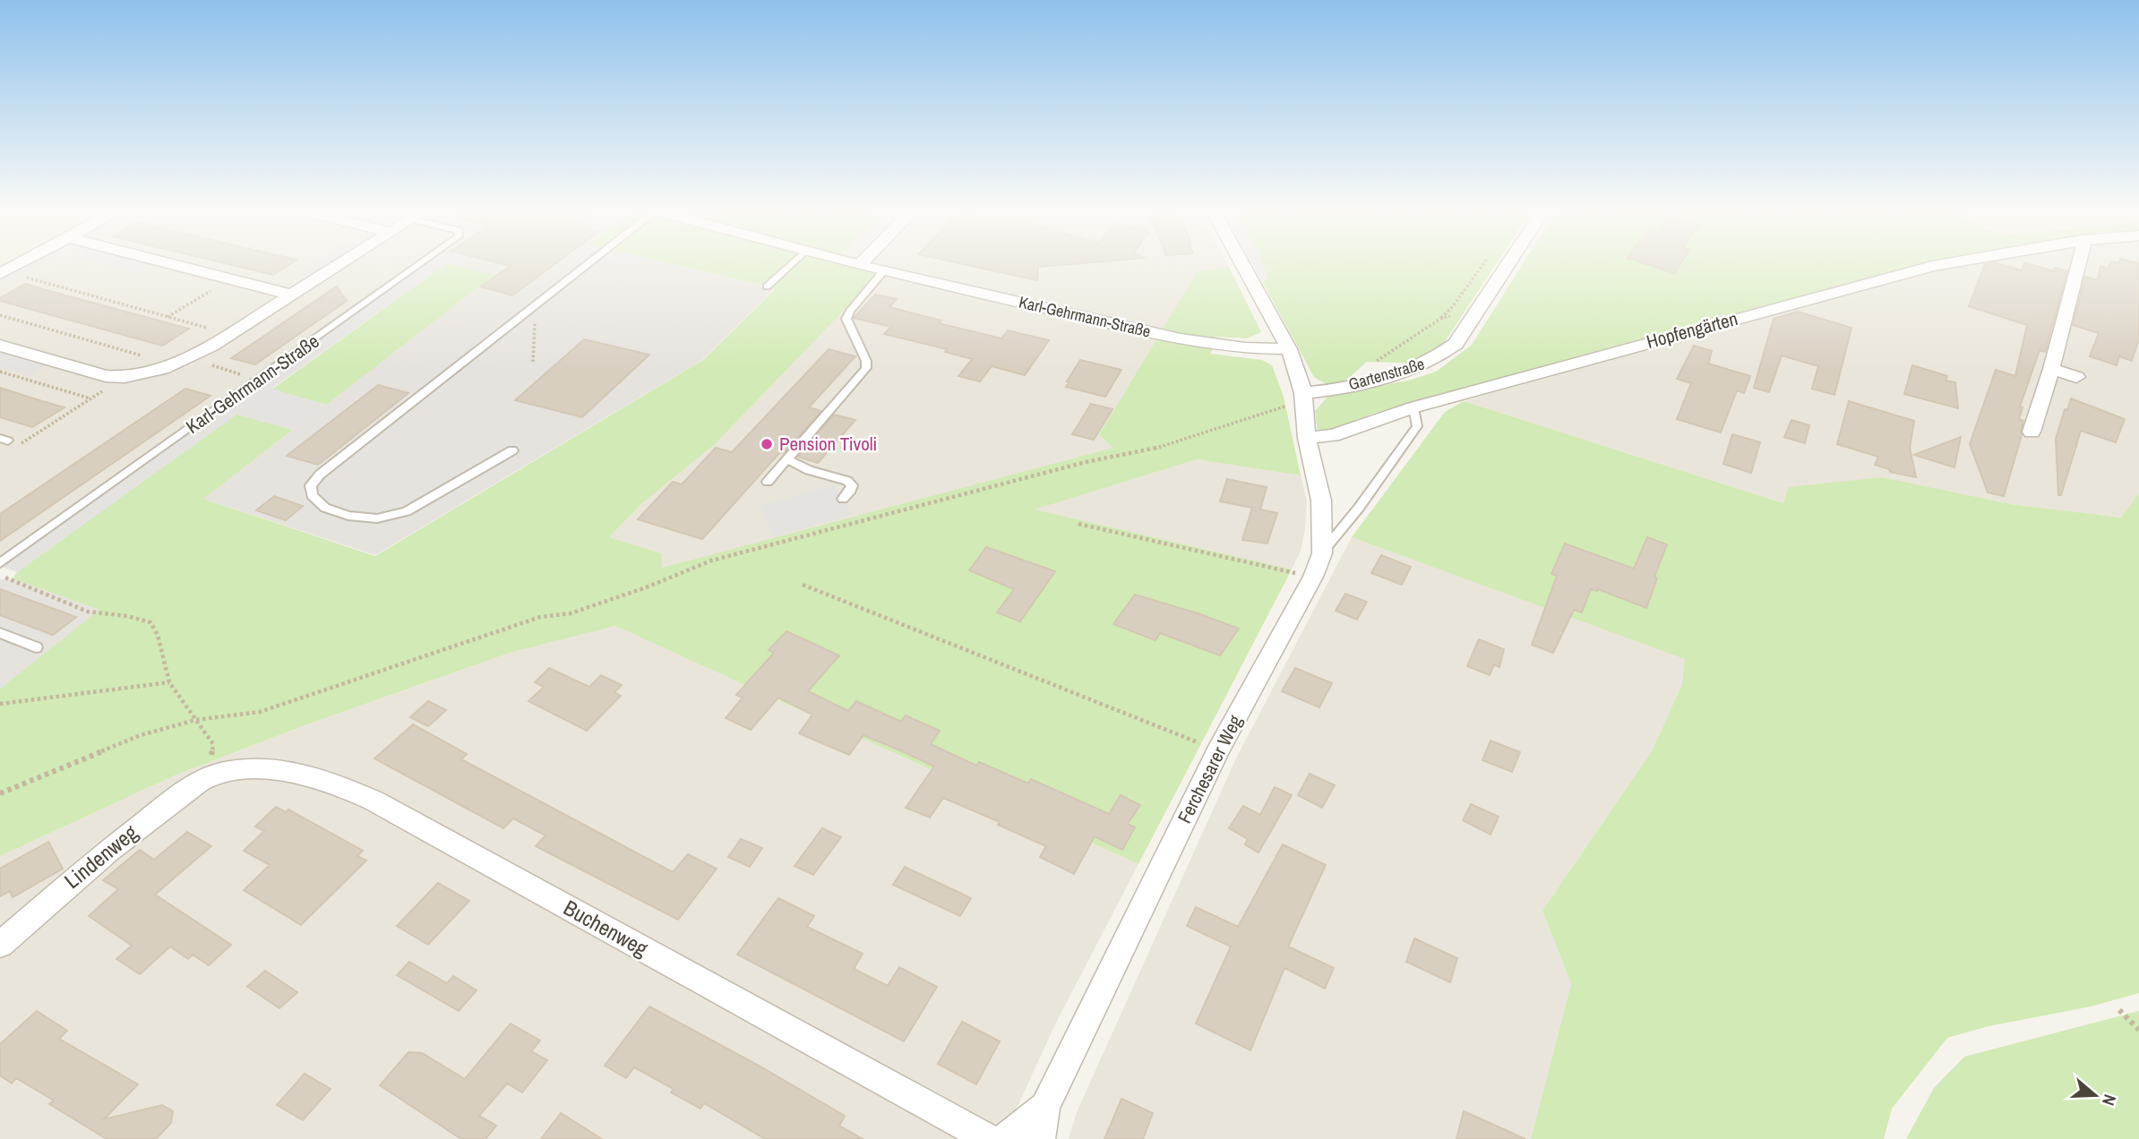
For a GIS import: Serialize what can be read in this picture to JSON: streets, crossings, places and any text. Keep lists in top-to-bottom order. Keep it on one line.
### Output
{"streets":{"street":["Karl-Gehrmann-Straße","Hopfengärten","Gartenstraße","Ferchesarer Weg","Lindenweg","Buchenweg"]},"crossings":[["Karl-Gehrmann-Straße","Ferchesarer Weg"],["Hopfengärten","Gartenstraße"],["Hopfengärten","Ferchesarer Weg"],["Gartenstraße","Ferchesarer Weg"],["Lindenweg","Buchenweg"]],"places":["Pension Tivoli"],"north":"right"}
